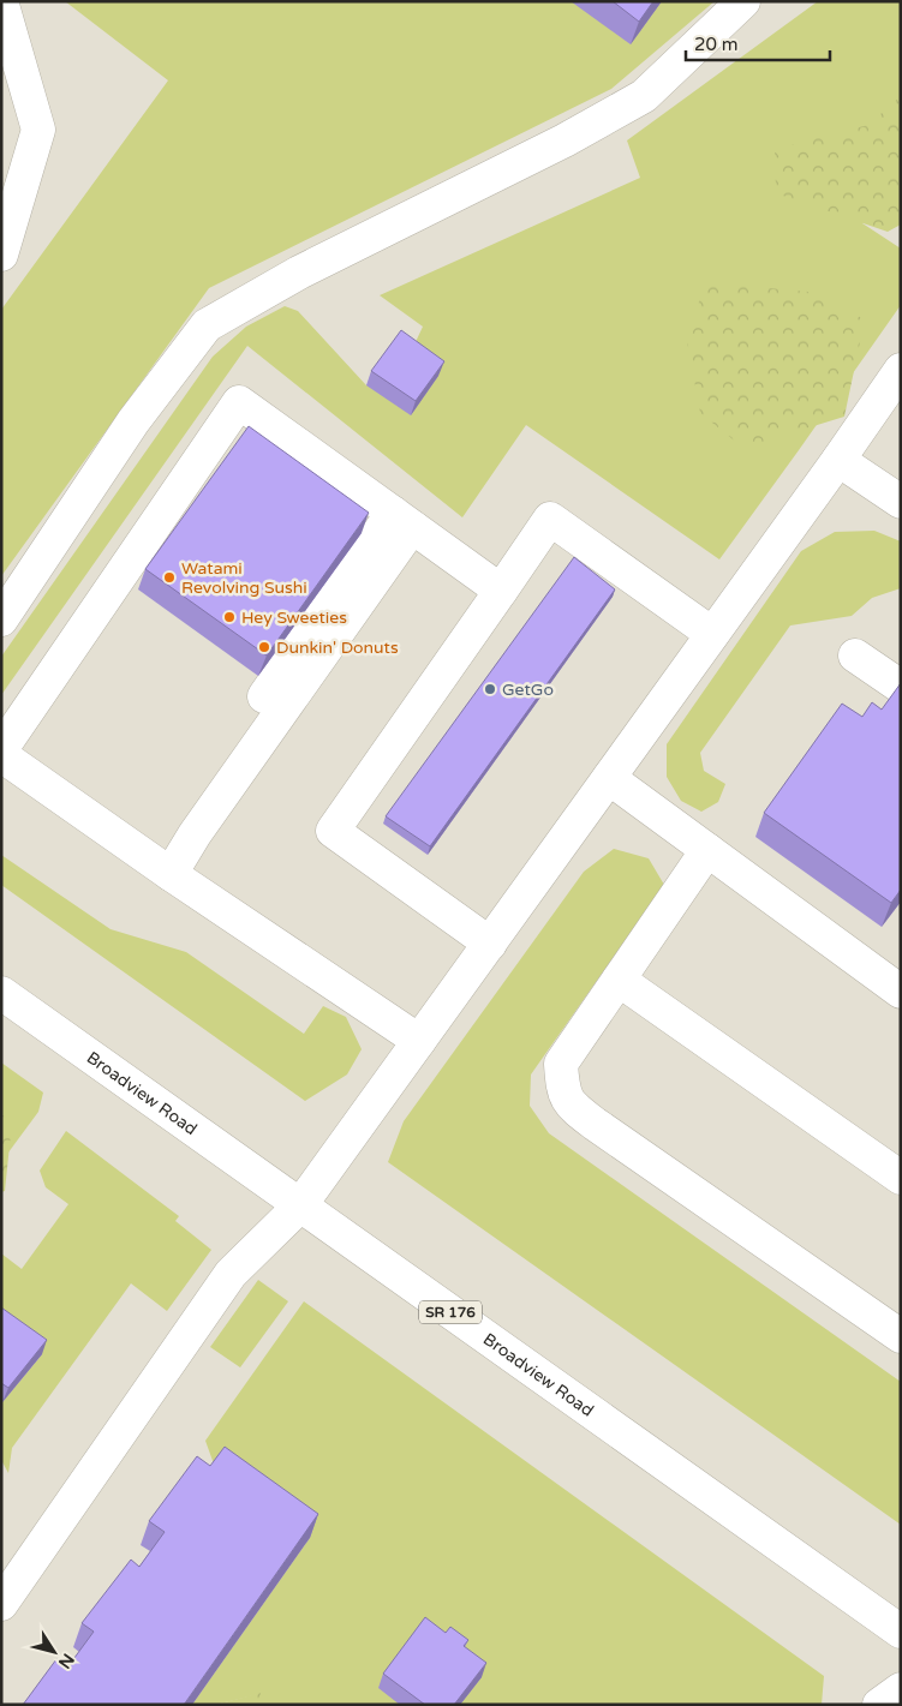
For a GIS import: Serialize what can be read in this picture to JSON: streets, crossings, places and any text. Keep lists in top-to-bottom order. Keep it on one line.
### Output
{"streets":{"main road":["Broadview Road","SR 176"]},"places":["Watami Revolving Sushi","Hey Sweeties","Dunkin' Donuts","GetGo"],"scale_bar":"20 m","north":"bottom right"}
